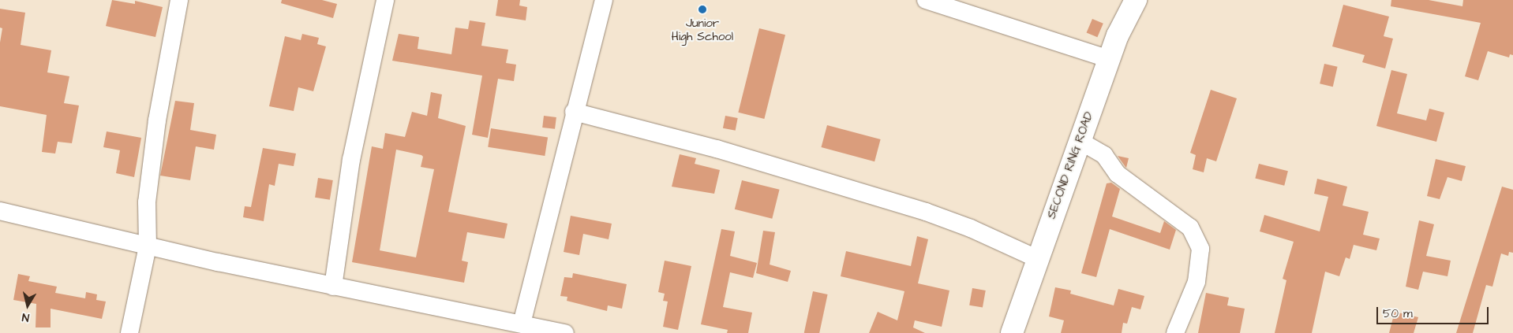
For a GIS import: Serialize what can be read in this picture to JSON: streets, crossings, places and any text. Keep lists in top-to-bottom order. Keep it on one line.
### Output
{"streets":{"street":["SECOND RING ROAD"]},"places":["Junior High School"],"scale_bar":"50 m","north":"bottom"}
